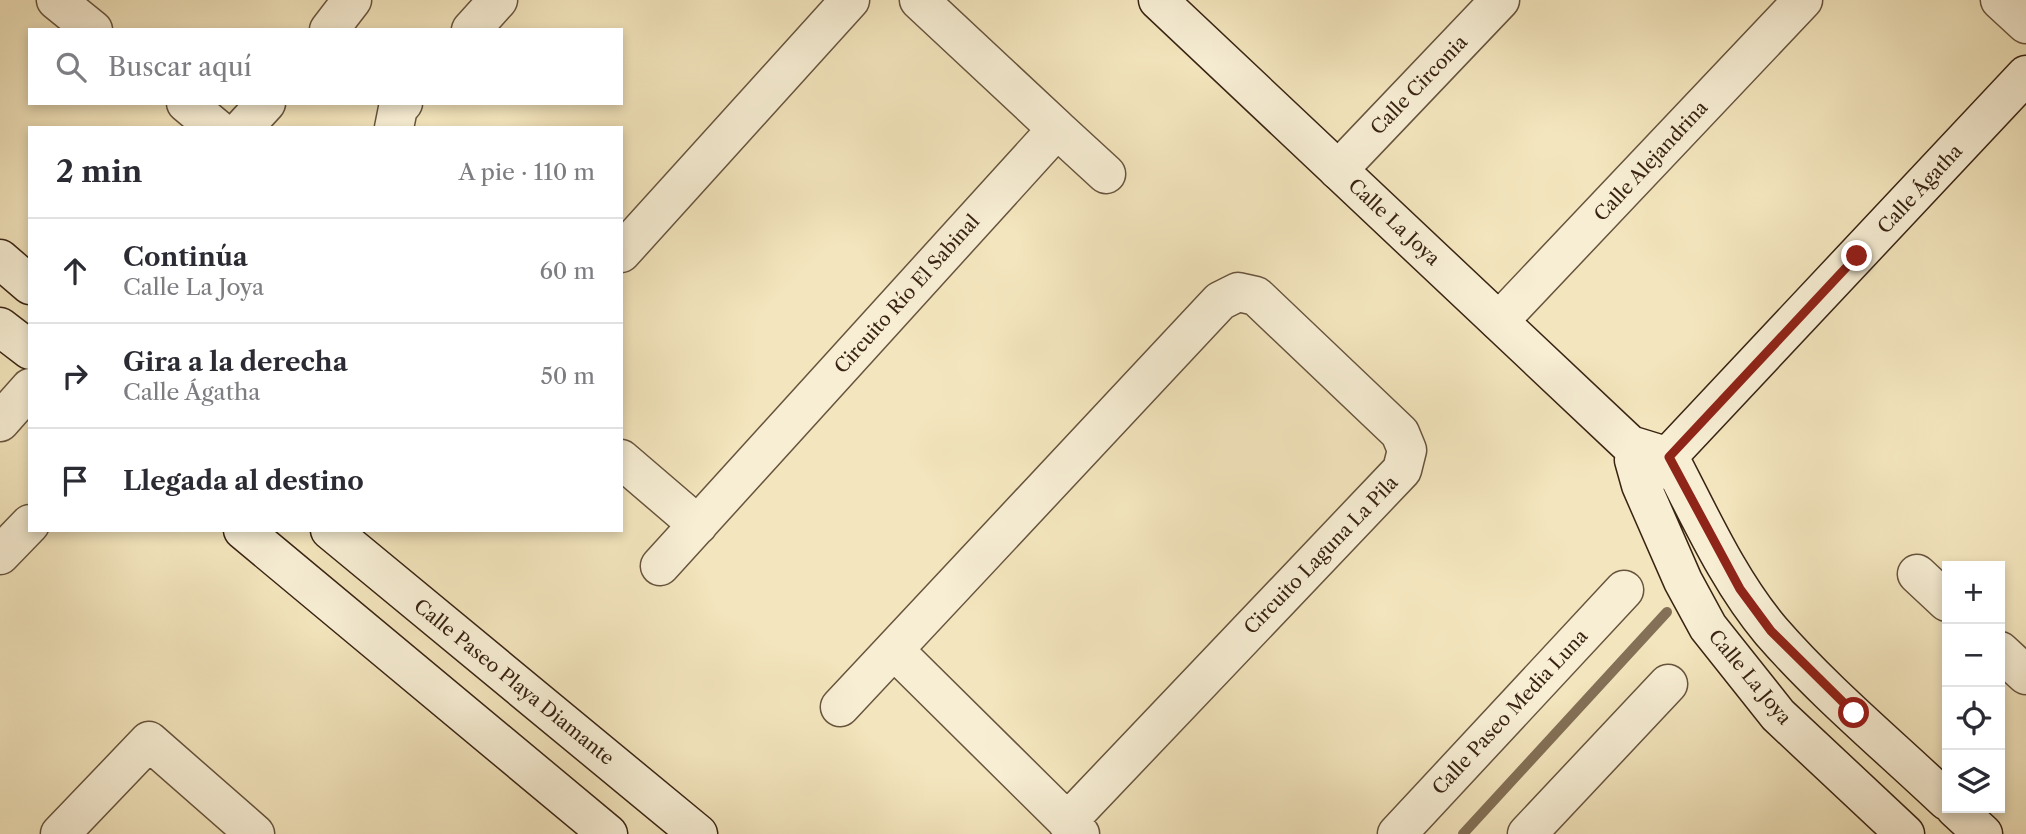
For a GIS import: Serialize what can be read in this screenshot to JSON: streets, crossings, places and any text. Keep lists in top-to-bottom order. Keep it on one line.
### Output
{"streets":{"street":["Calle Circonia","Calle Alejandrina","Calle Ágatha","Calle La Joya","Circuito Río El Sabinal","Circuito Laguna La Pila","Calle Paseo Playa Diamante","Calle Paseo Media Luna"]},"crossings":[["Calle Circonia","Calle La Joya"],["Calle Alejandrina","Calle La Joya"],["Calle Ágatha","Calle La Joya"]],"page":{"search":"Buscar aquí","heading":["2 min","A pie · 110 m"],"list":[["Continúa","Calle La Joya","60 m"],["Gira a la derecha","Calle Ágatha","50 m"],"Llegada al destino"],"map_buttons":["+","−"]}}
